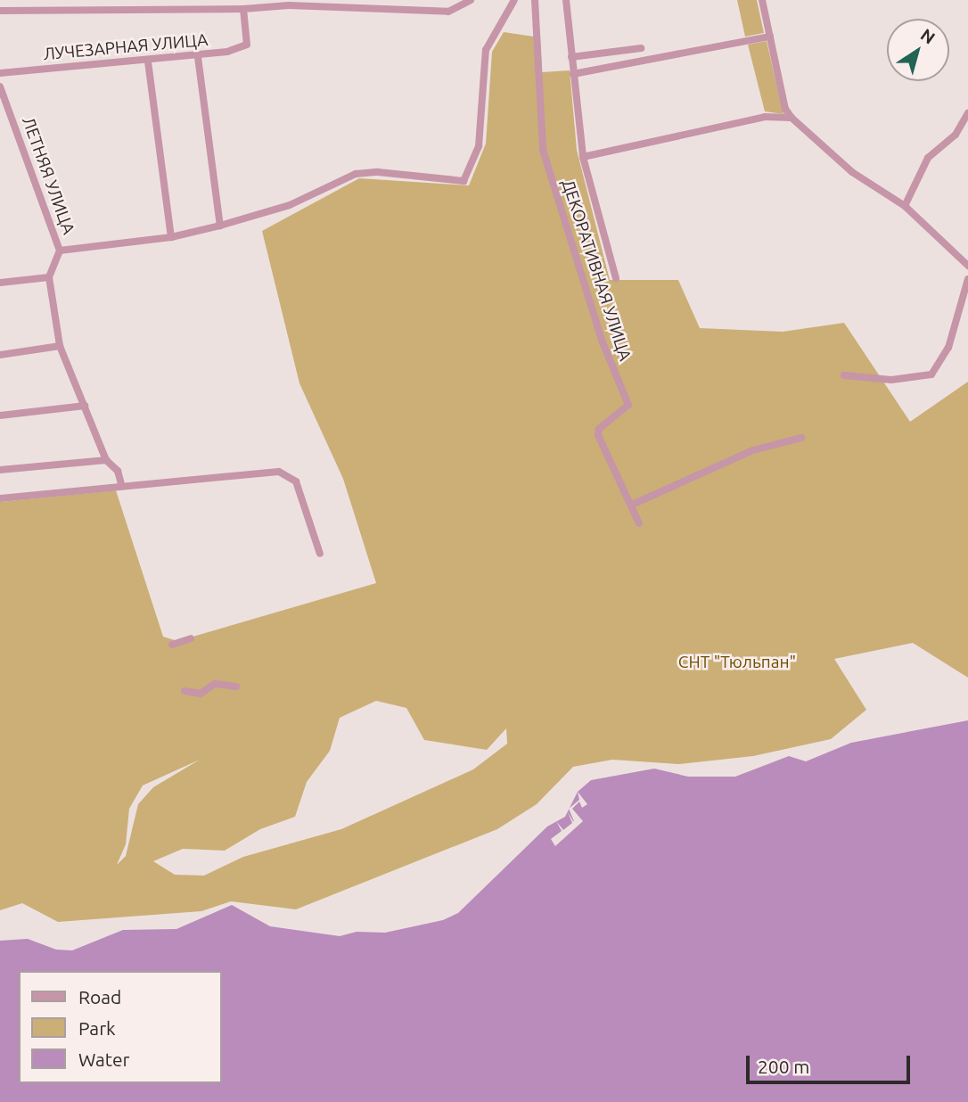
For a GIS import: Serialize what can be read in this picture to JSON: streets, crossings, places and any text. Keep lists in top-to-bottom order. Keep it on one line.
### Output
{"streets":{"street":["ЛУЧЕЗАРНАЯ УЛИЦА","ЛЕТНЯЯ УЛИЦА","ДЕКОРАТИВНАЯ УЛИЦА"]},"parks":["СНТ \"Тюльпан\""],"legend":["Road","Park","Water"],"scale_bar":"200 m","north":"top right"}
